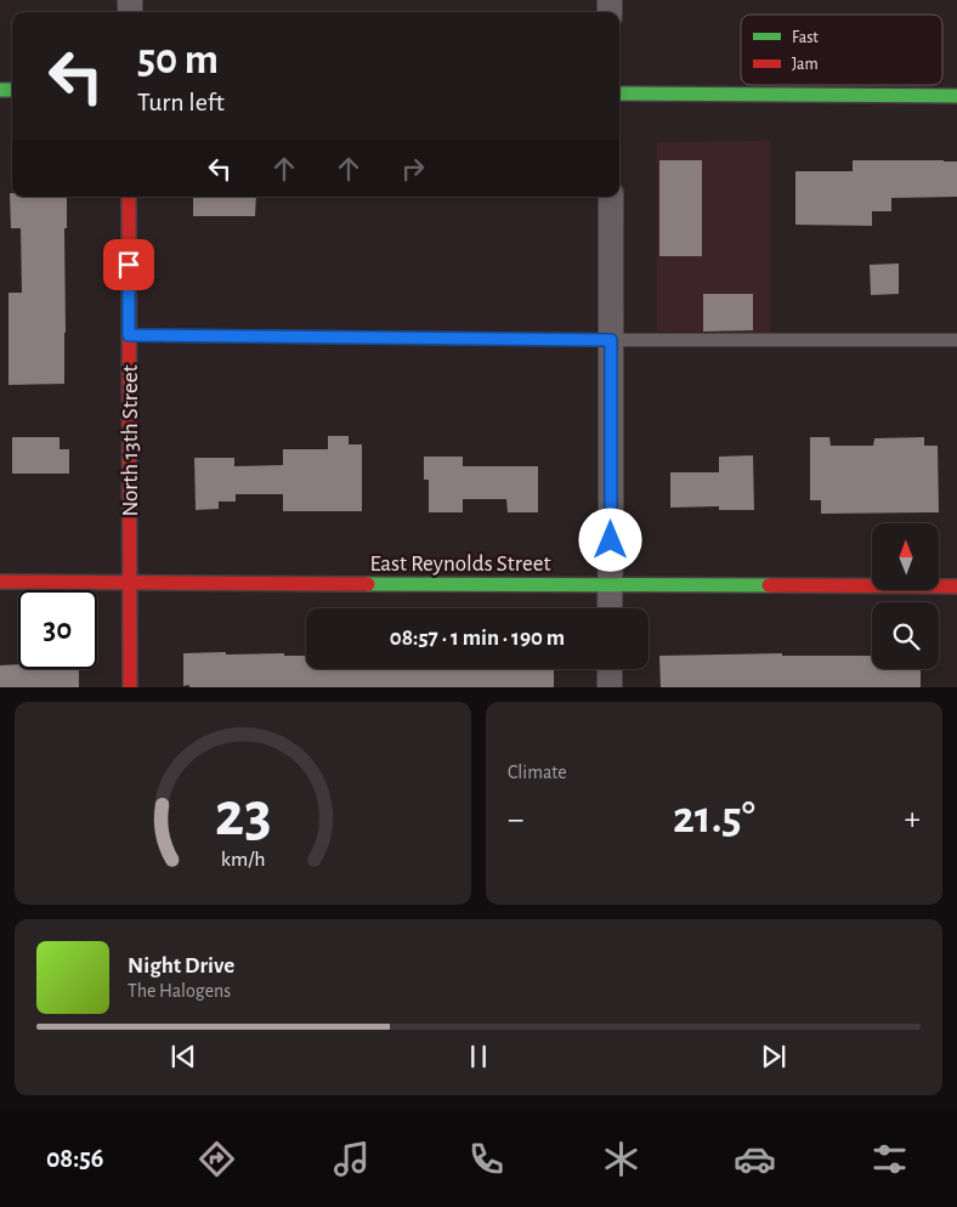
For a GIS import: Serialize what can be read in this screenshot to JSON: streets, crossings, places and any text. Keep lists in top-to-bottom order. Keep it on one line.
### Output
{"streets":{"street":["North 13th Street","East Reynolds Street"]},"crossings":[["North 13th Street","East Reynolds Street"]],"legend":["Fast","Jam"],"north":"top","page":{"turn":["50 m","Turn left"],"limit":"30","trip":"08:57 · 1 min · 190 m","tile":"Climate","heat":["−","21.5°","+"],"song":["Night Drive","The Halogens"],"tabs":"08:56","gauge":["23","km/h"]}}
